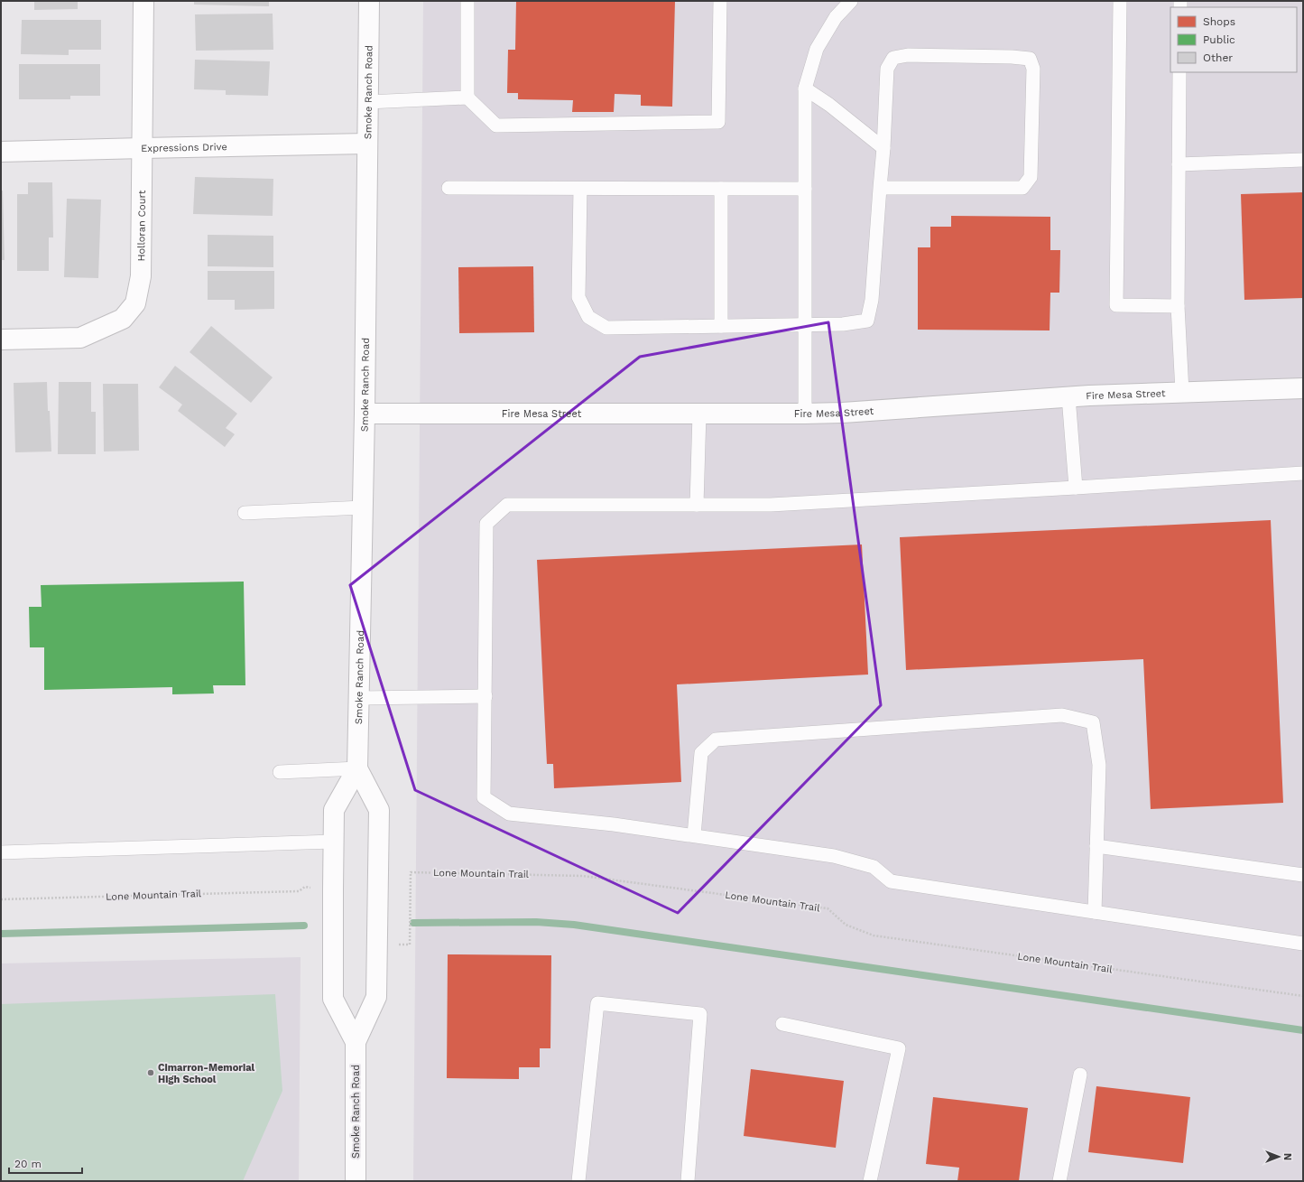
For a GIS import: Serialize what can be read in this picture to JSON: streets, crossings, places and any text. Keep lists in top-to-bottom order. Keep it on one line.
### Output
{"streets":{"street":["Smoke Ranch Road","Expressions Drive","Holloran Court","Fire Mesa Street"],"path":["Lone Mountain Trail"]},"crossings":[["Smoke Ranch Road","Expressions Drive"],["Smoke Ranch Road","Fire Mesa Street"],["Expressions Drive","Holloran Court"]],"places":["Cimarron-Memorial High School"],"legend":["Shops","Public","Other"],"scale_bar":"20 m","north":"right"}
